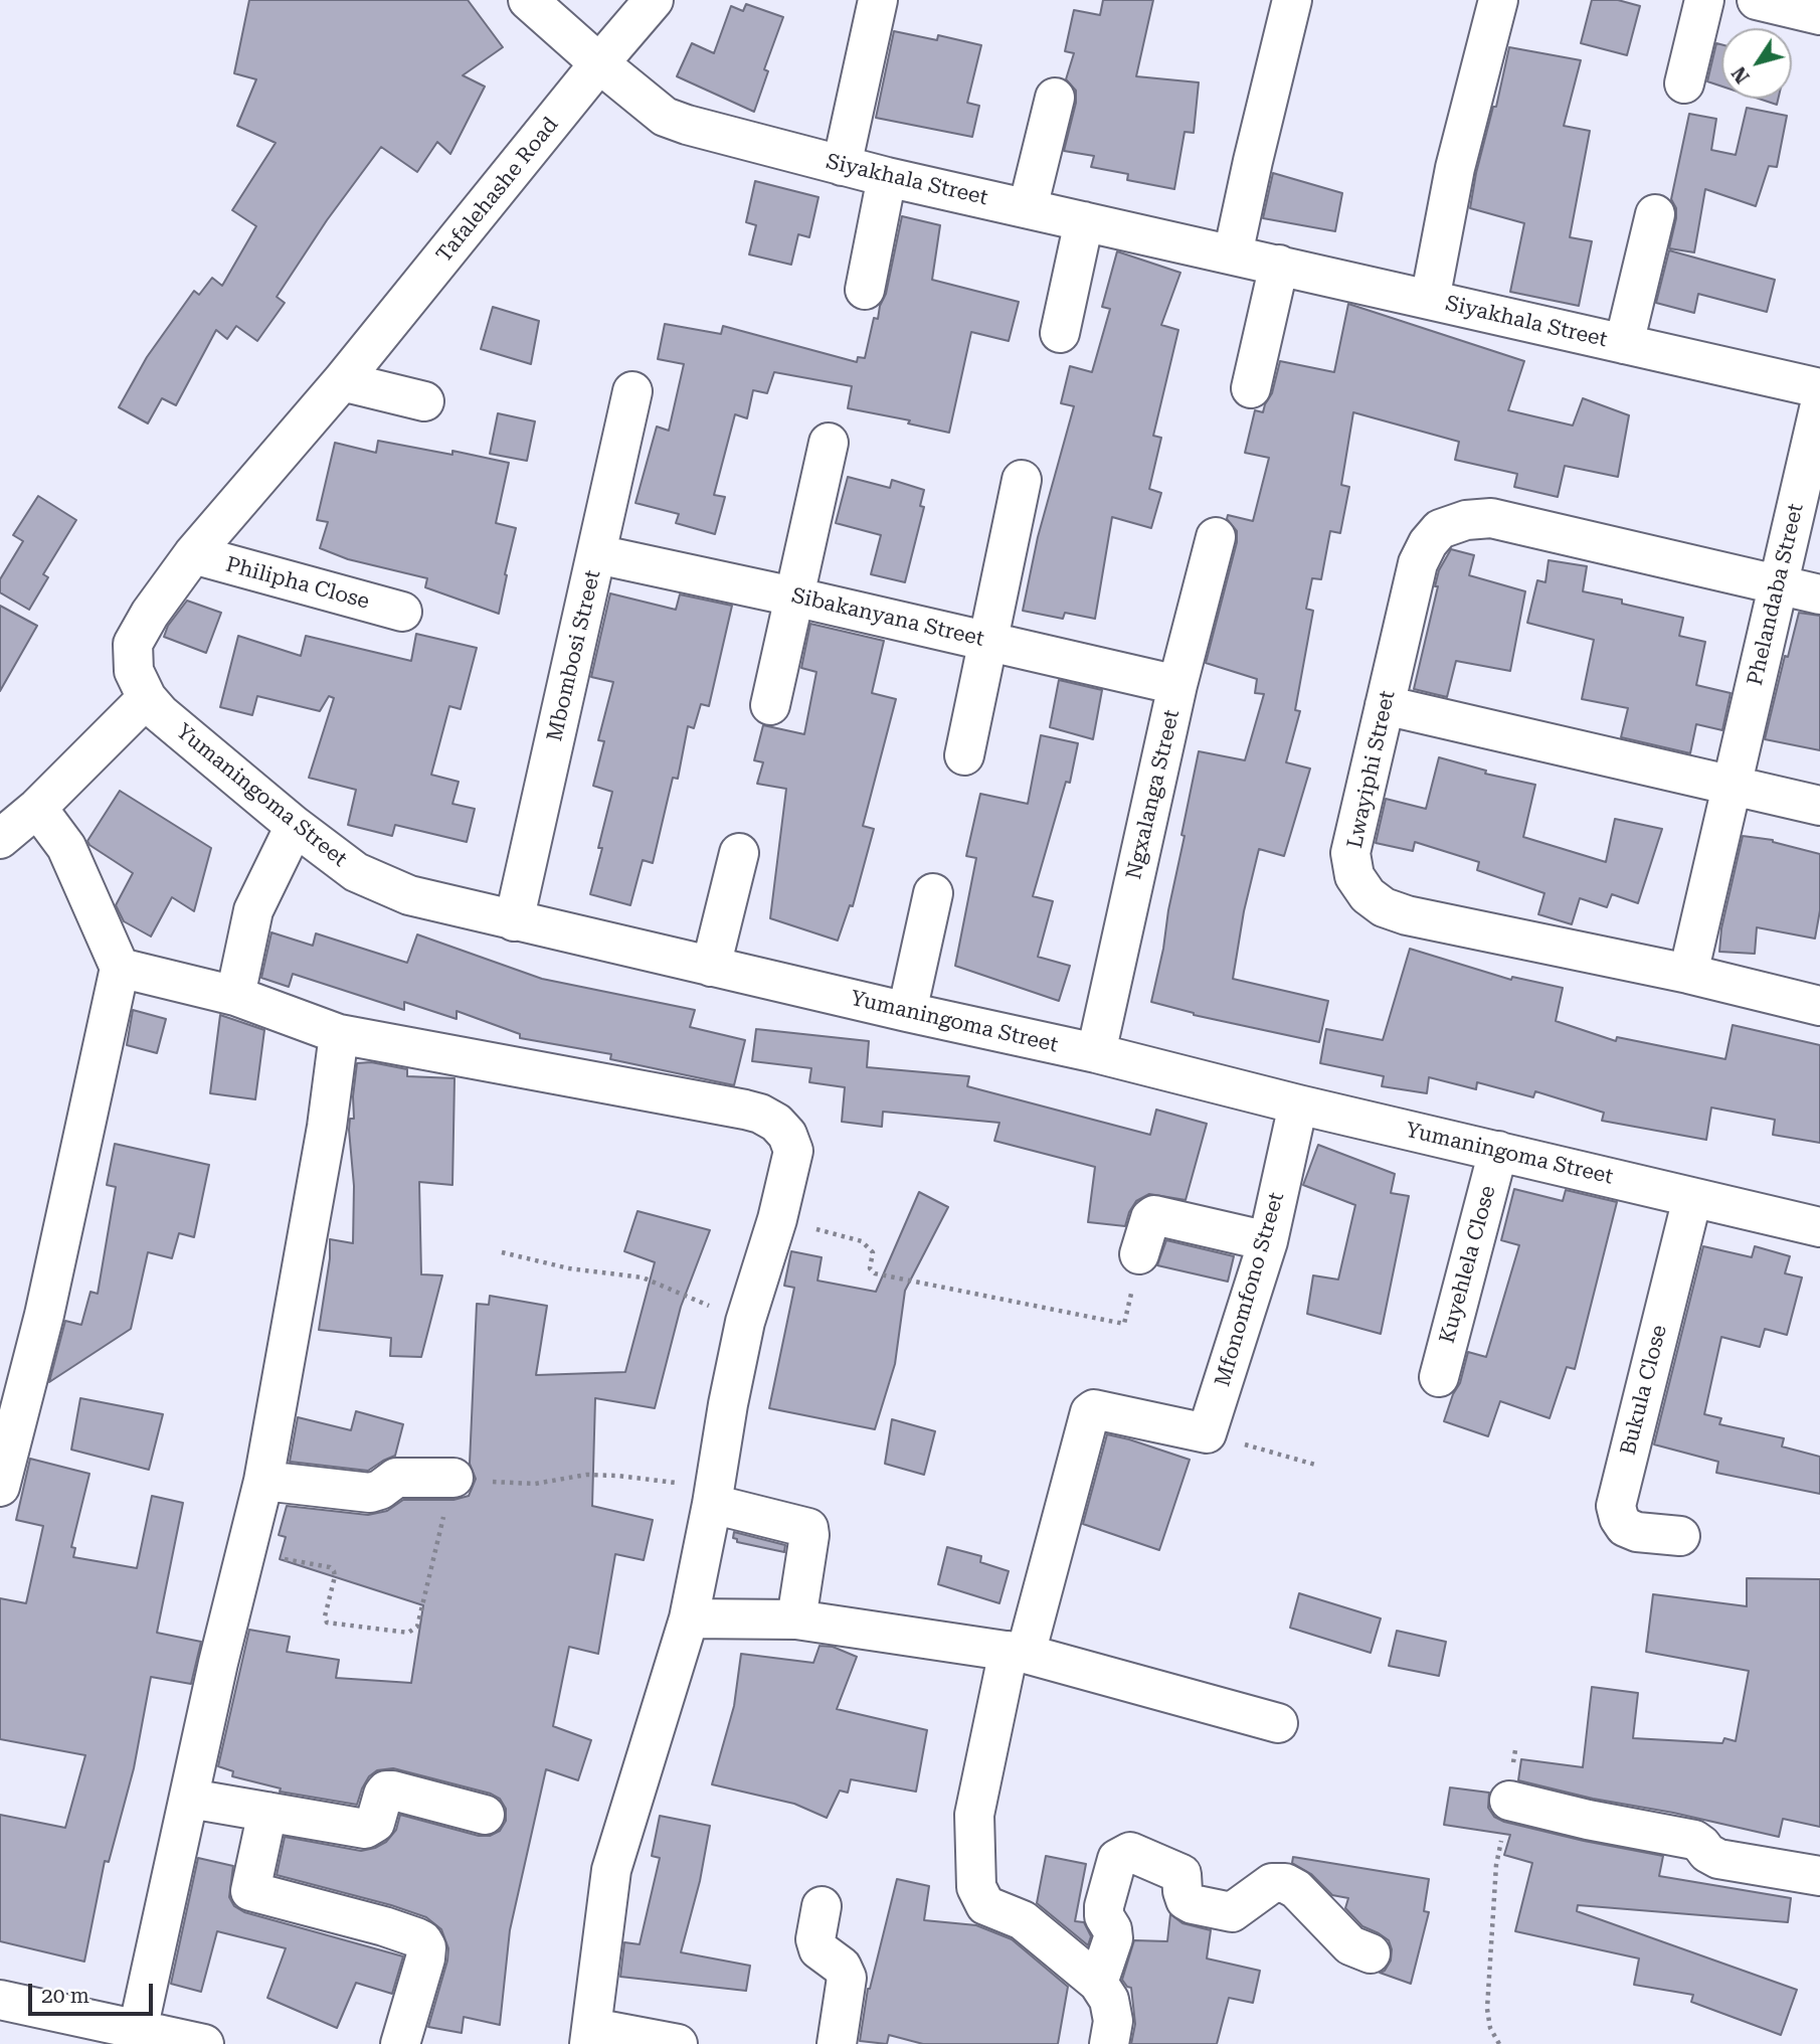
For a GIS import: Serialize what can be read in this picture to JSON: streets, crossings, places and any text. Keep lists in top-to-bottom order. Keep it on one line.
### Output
{"streets":{"street":["Siyakhala Street","Tafalehashe Road","Philipha Close","Phelandaba Street","Sibakanyana Street","Mbombosi Street","Lwayiphi Street","Ngxalanga Street","Yumaningoma Street","Kuyehlela Close","Mfonomfono Street","Bukula Close"]},"crossings":[["Siyakhala Street","Tafalehashe Road"],["Tafalehashe Road","Philipha Close"],["Tafalehashe Road","Yumaningoma Street"],["Phelandaba Street","Lwayiphi Street"],["Sibakanyana Street","Mbombosi Street"],["Sibakanyana Street","Ngxalanga Street"],["Mbombosi Street","Yumaningoma Street"],["Ngxalanga Street","Yumaningoma Street"],["Yumaningoma Street","Kuyehlela Close"],["Yumaningoma Street","Mfonomfono Street"],["Yumaningoma Street","Bukula Close"]],"scale_bar":"20 m","north":"bottom left"}
